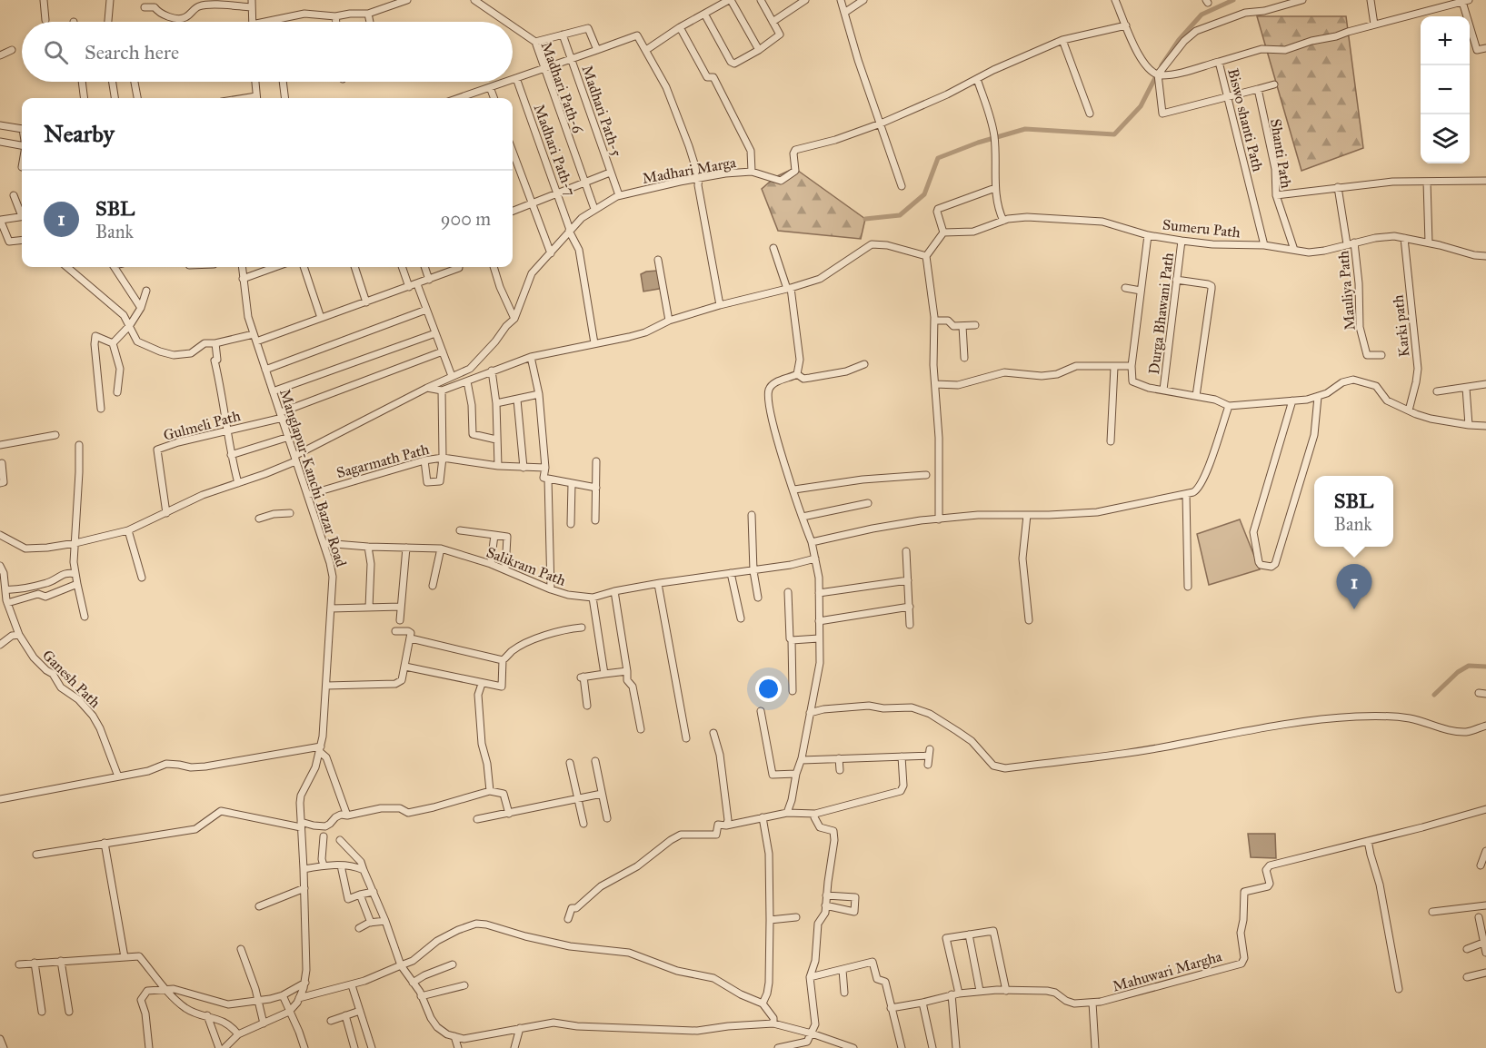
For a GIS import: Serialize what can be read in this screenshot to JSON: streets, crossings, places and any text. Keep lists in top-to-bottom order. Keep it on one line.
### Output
{"streets":{"street":["Madhari Path-6","Madhari Path-5","Biswo shanti Path","Madhari Path-7","Shanti Path","Madhari Marga","Sumeru Path","Mauliya Path","Durga Bhawani Path","Karki path","Gulmeli Path","Sagarmath Path","Manglapur-Kanchi Bazar Road","Salikram Path","Ganesh Path","Mahuwari Margha"]},"crossings":[["Madhari Path-6","Madhari Marga"],["Madhari Path-5","Madhari Marga"],["Biswo shanti Path","Sumeru Path"],["Madhari Path-7","Madhari Marga"],["Shanti Path","Sumeru Path"],["Madhari Marga","Gulmeli Path"],["Madhari Marga","Manglapur-Kanchi Bazar Road"],["Sumeru Path","Mauliya Path"],["Sumeru Path","Durga Bhawani Path"],["Sumeru Path","Karki path"],["Gulmeli Path","Manglapur-Kanchi Bazar Road"],["Sagarmath Path","Manglapur-Kanchi Bazar Road"],["Manglapur-Kanchi Bazar Road","Salikram Path"]],"page":{"map_buttons":["+","−"],"search":"Search here","heading":"Nearby","list":[{"mark":"1","name":"SBL","note":"Bank","value":"900 m"}],"popup":["SBL","Bank"],"pins":"1"}}
